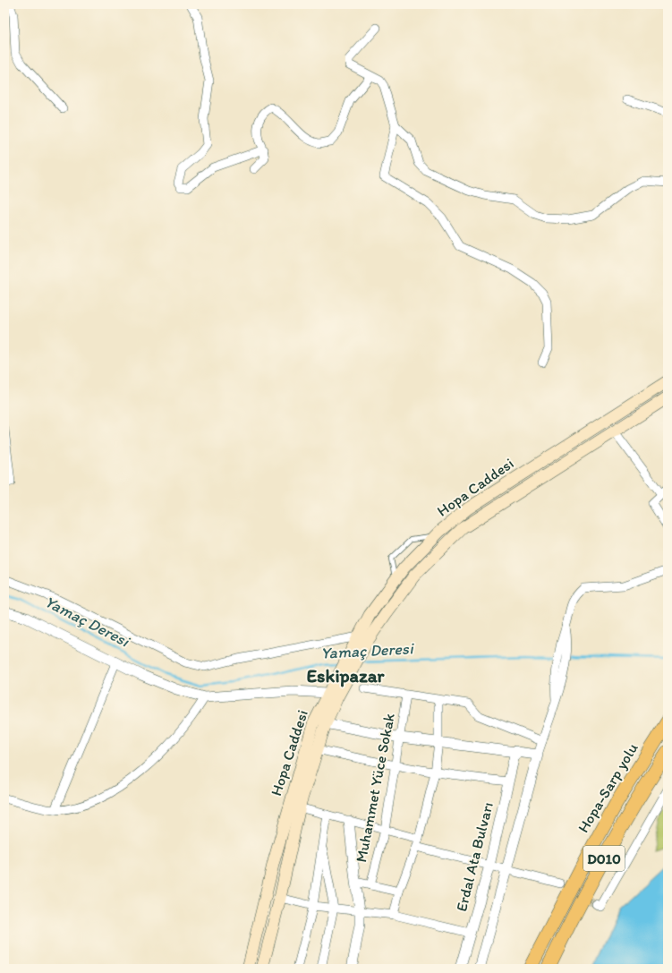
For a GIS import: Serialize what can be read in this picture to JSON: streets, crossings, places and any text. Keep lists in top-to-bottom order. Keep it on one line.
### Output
{"streets":{"highway":["Hopa-Sarp yolu","D010"],"main road":["Hopa Caddesi"],"street":["Muhammet Yüce Sokak","Erdal Ata Bulvarı"]},"districts":["Eskipazar"],"water":["Yamaç Deresi"]}
